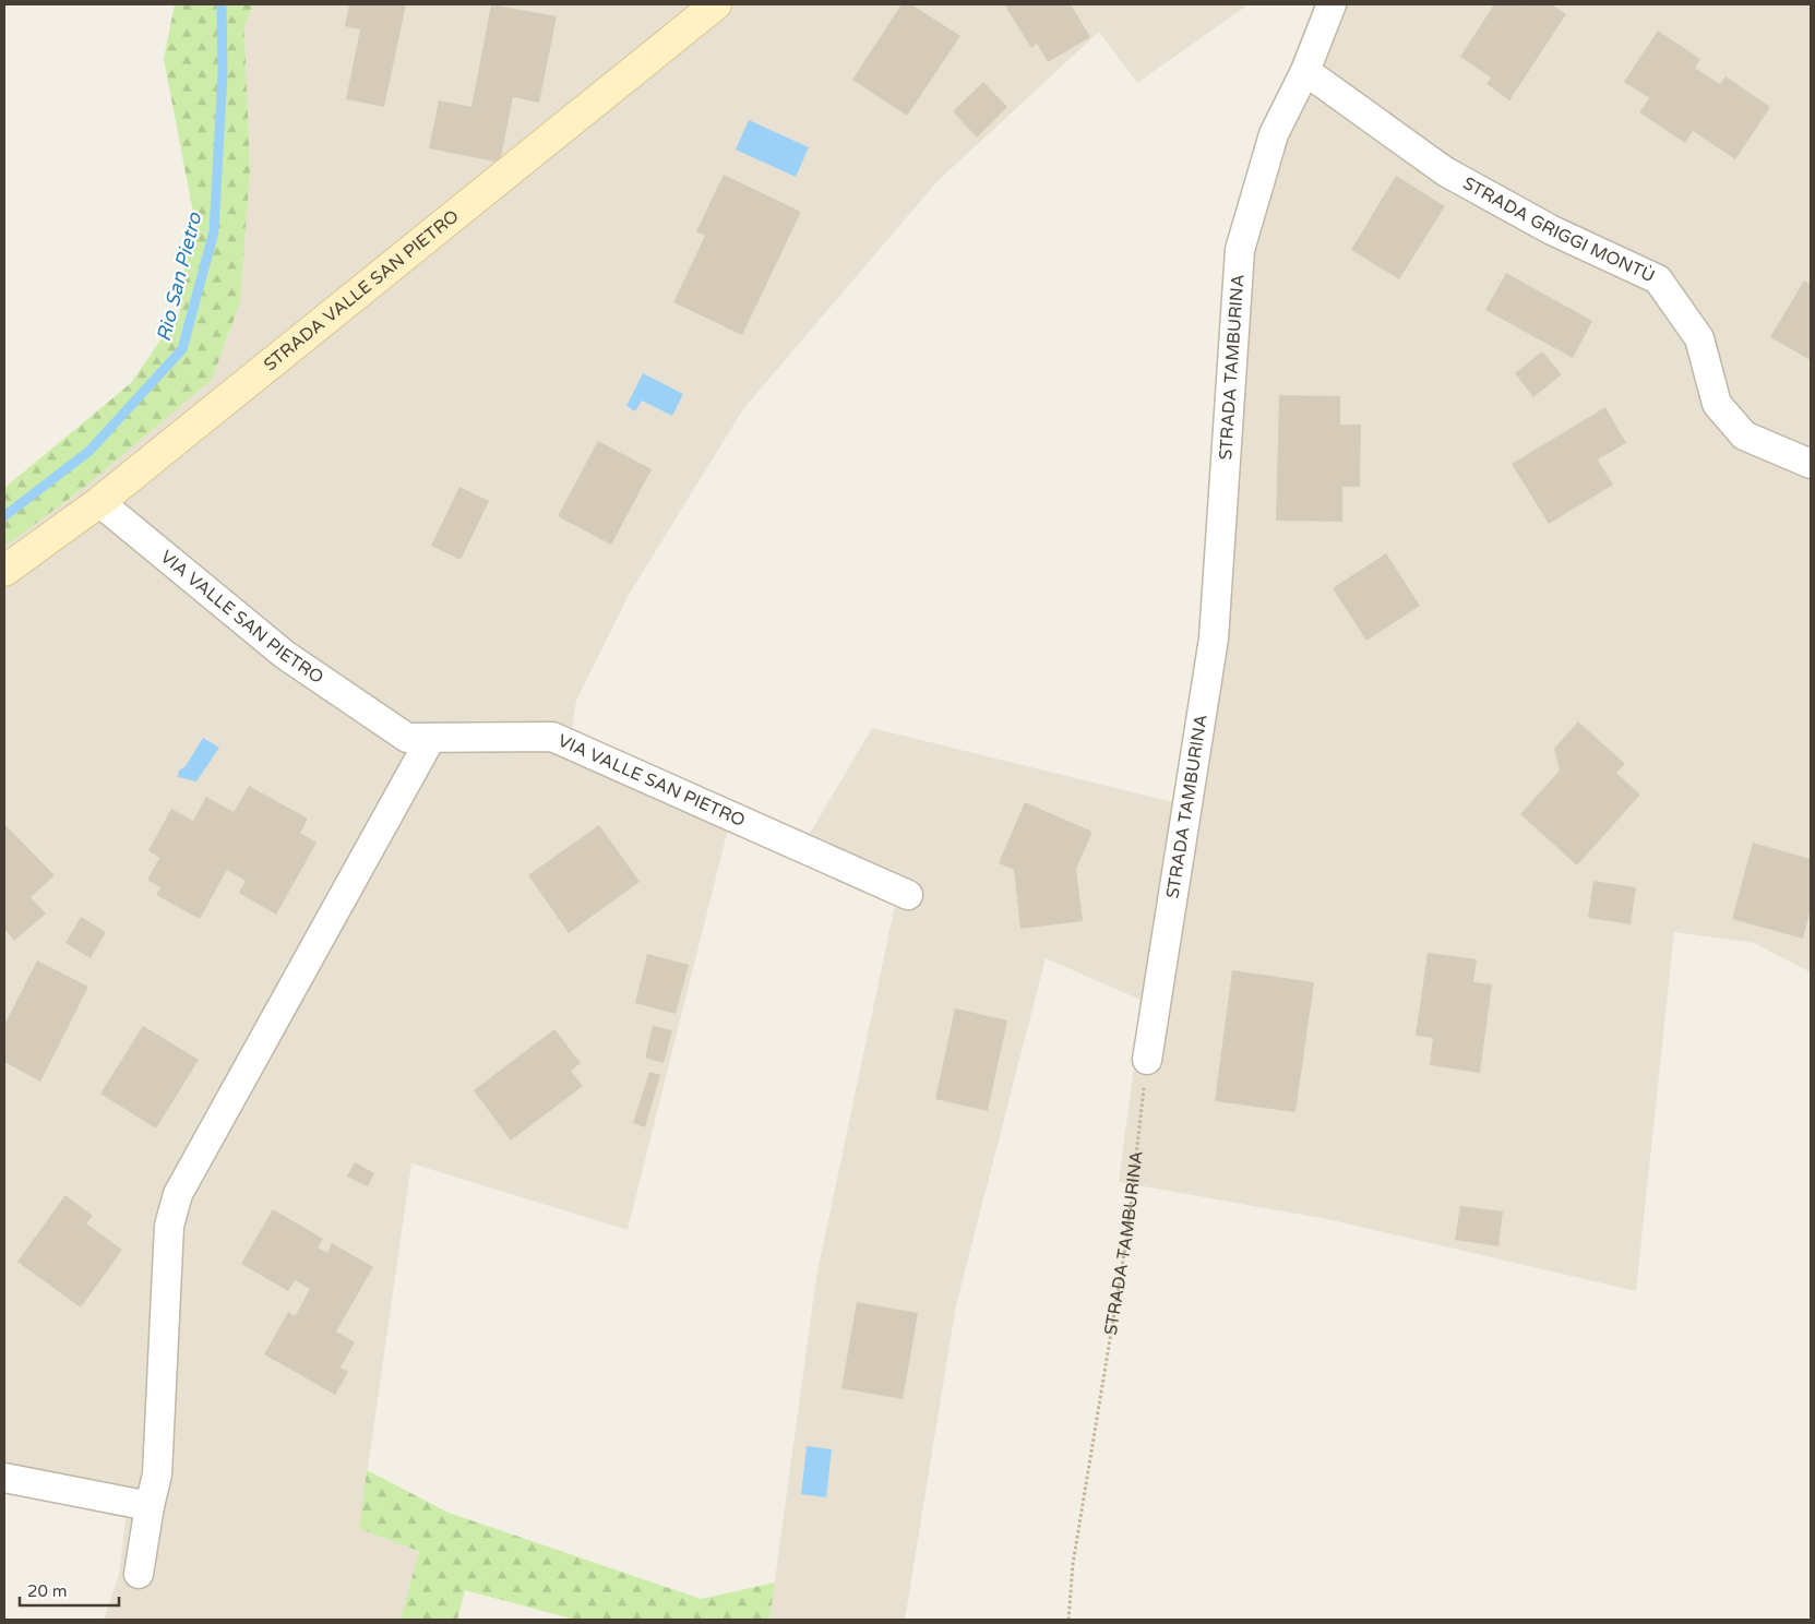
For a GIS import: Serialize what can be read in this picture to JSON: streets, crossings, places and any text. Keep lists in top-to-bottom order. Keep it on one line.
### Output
{"streets":{"street":["STRADA GRIGGI MONTÙ","STRADA VALLE SAN PIETRO","STRADA TAMBURINA","VIA VALLE SAN PIETRO"]},"crossings":[["STRADA GRIGGI MONTÙ","STRADA TAMBURINA"],["STRADA VALLE SAN PIETRO","VIA VALLE SAN PIETRO"]],"water":["Rio San Pietro"],"scale_bar":"20 m"}
